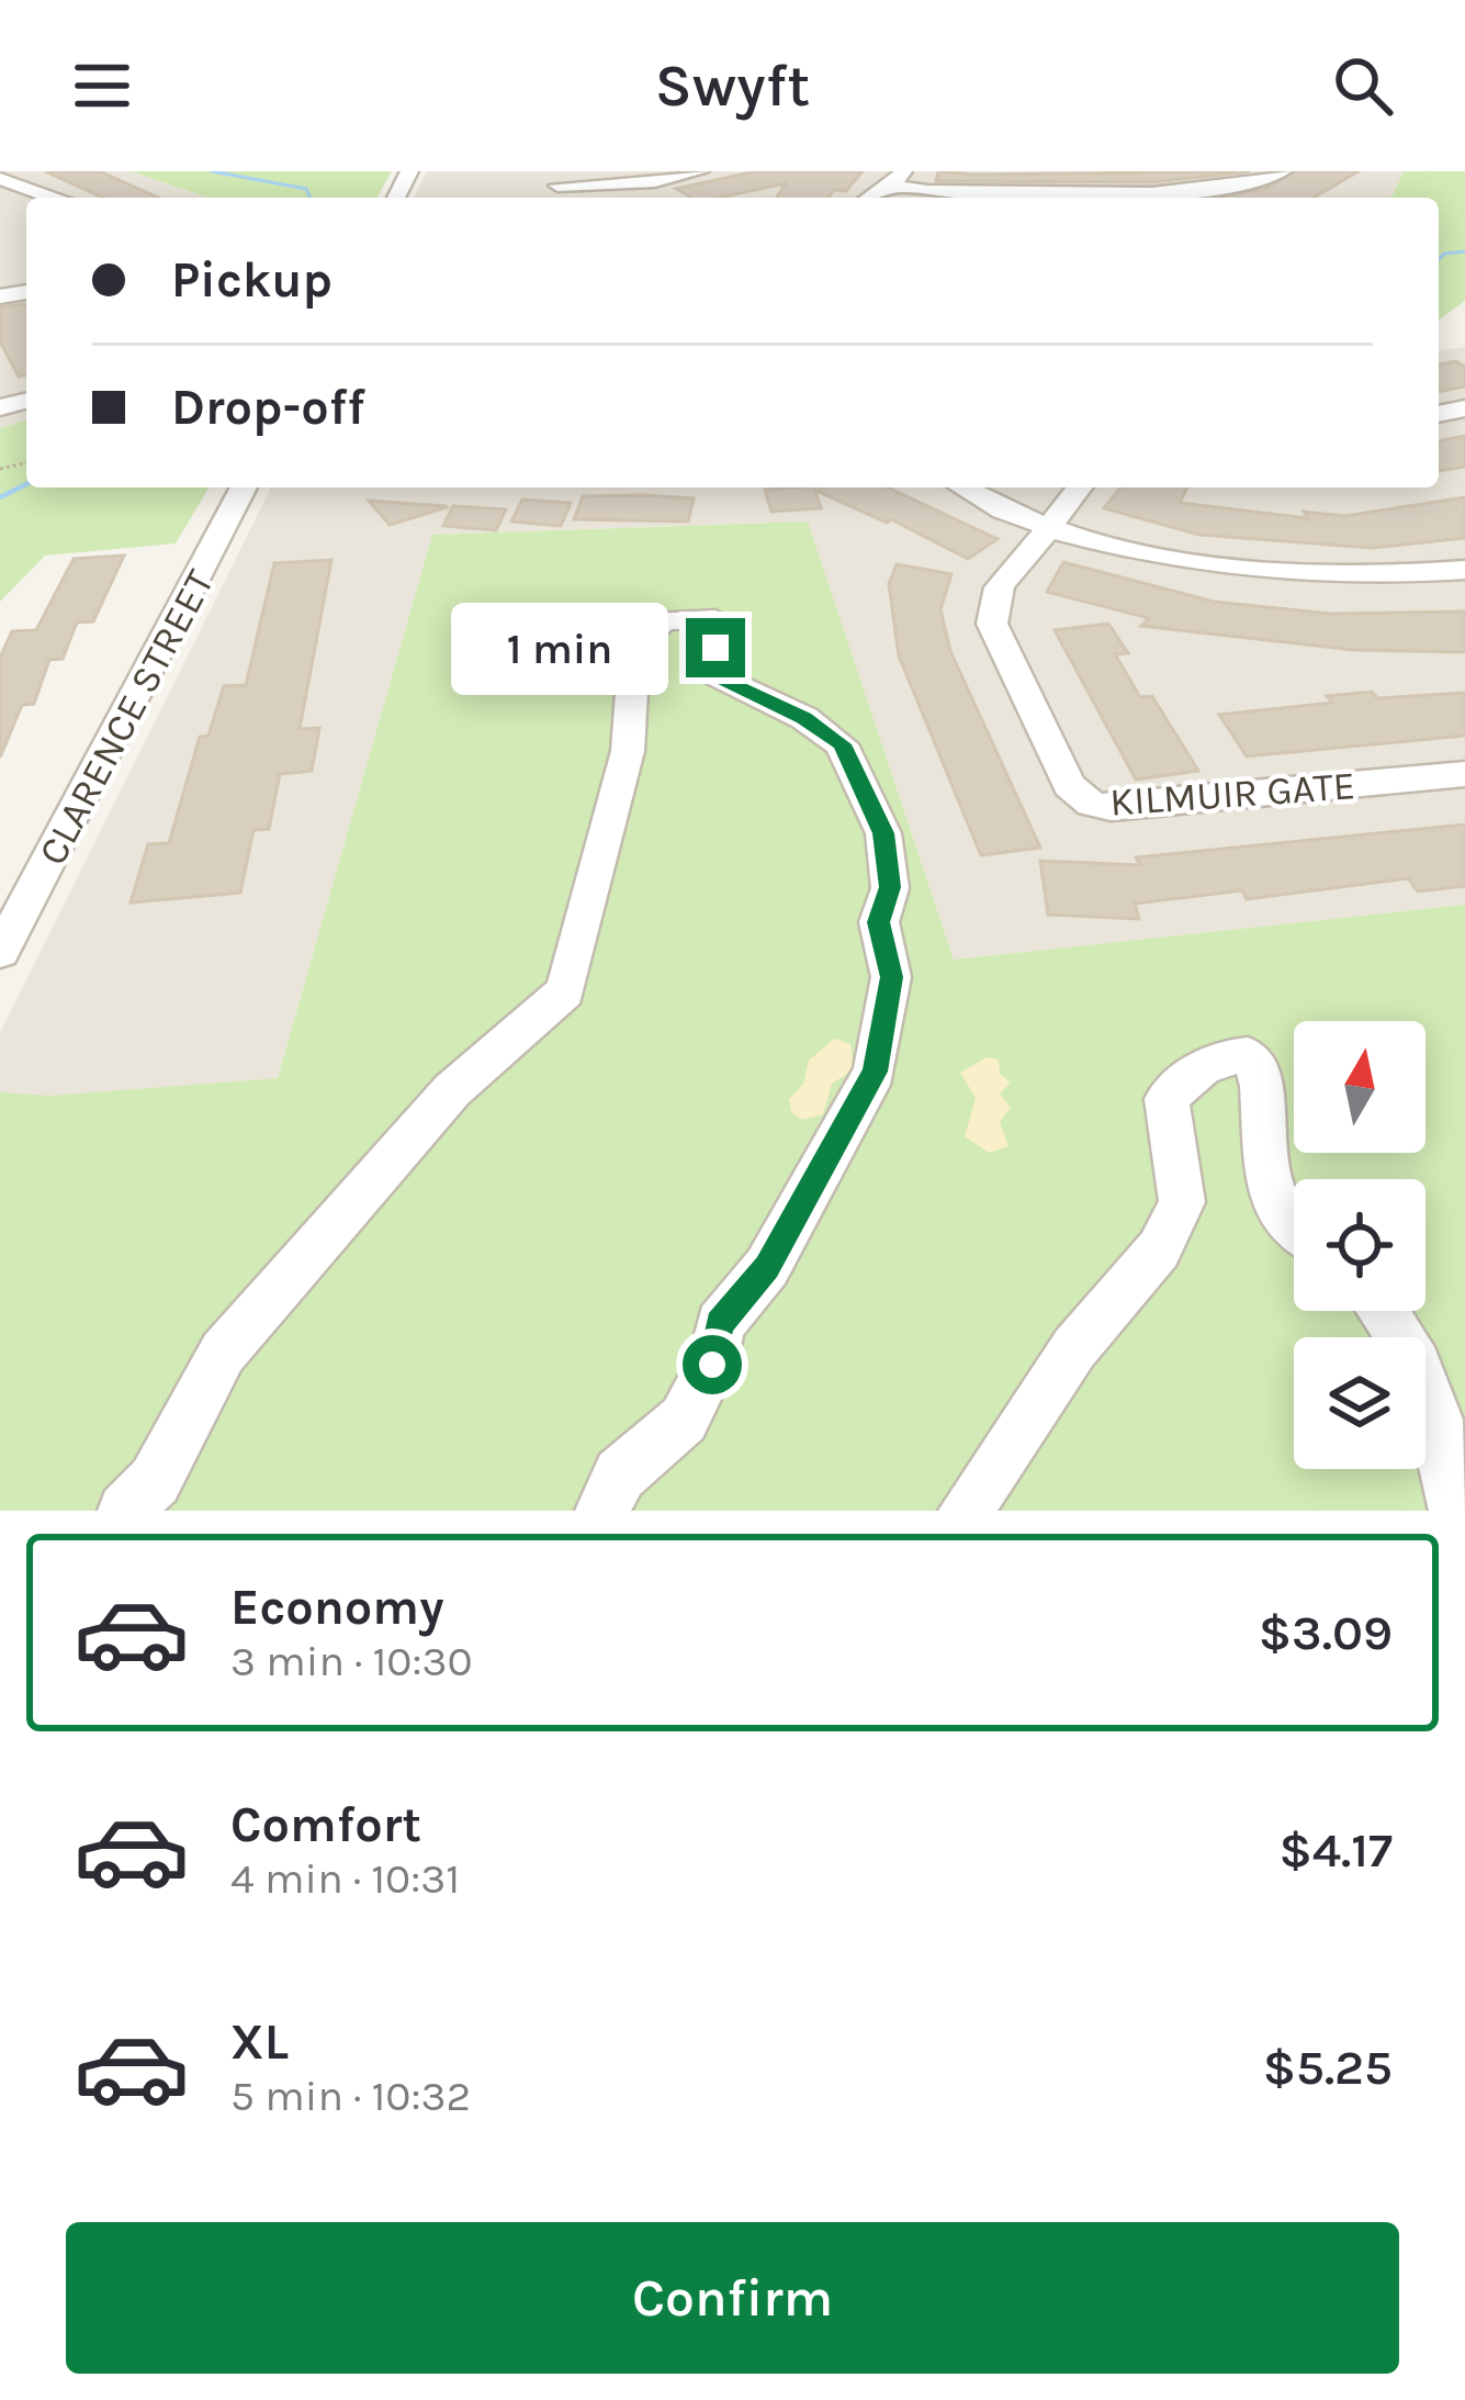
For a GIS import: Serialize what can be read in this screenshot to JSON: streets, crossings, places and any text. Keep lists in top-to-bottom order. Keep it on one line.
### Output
{"streets":{"street":["CLARENCE STREET","KILMUIR GATE"]},"north":"top","page":{"header":"Swyft","banner":["Pickup","Drop-off"],"bubble":"1 min","list":[{"name":"Economy","note":"3 min · 10:30","value":"$3.09"},{"name":"Comfort","note":"4 min · 10:31","value":"$4.17"},{"name":"XL","note":"5 min · 10:32","value":"$5.25"}],"buttons":"Confirm"}}
